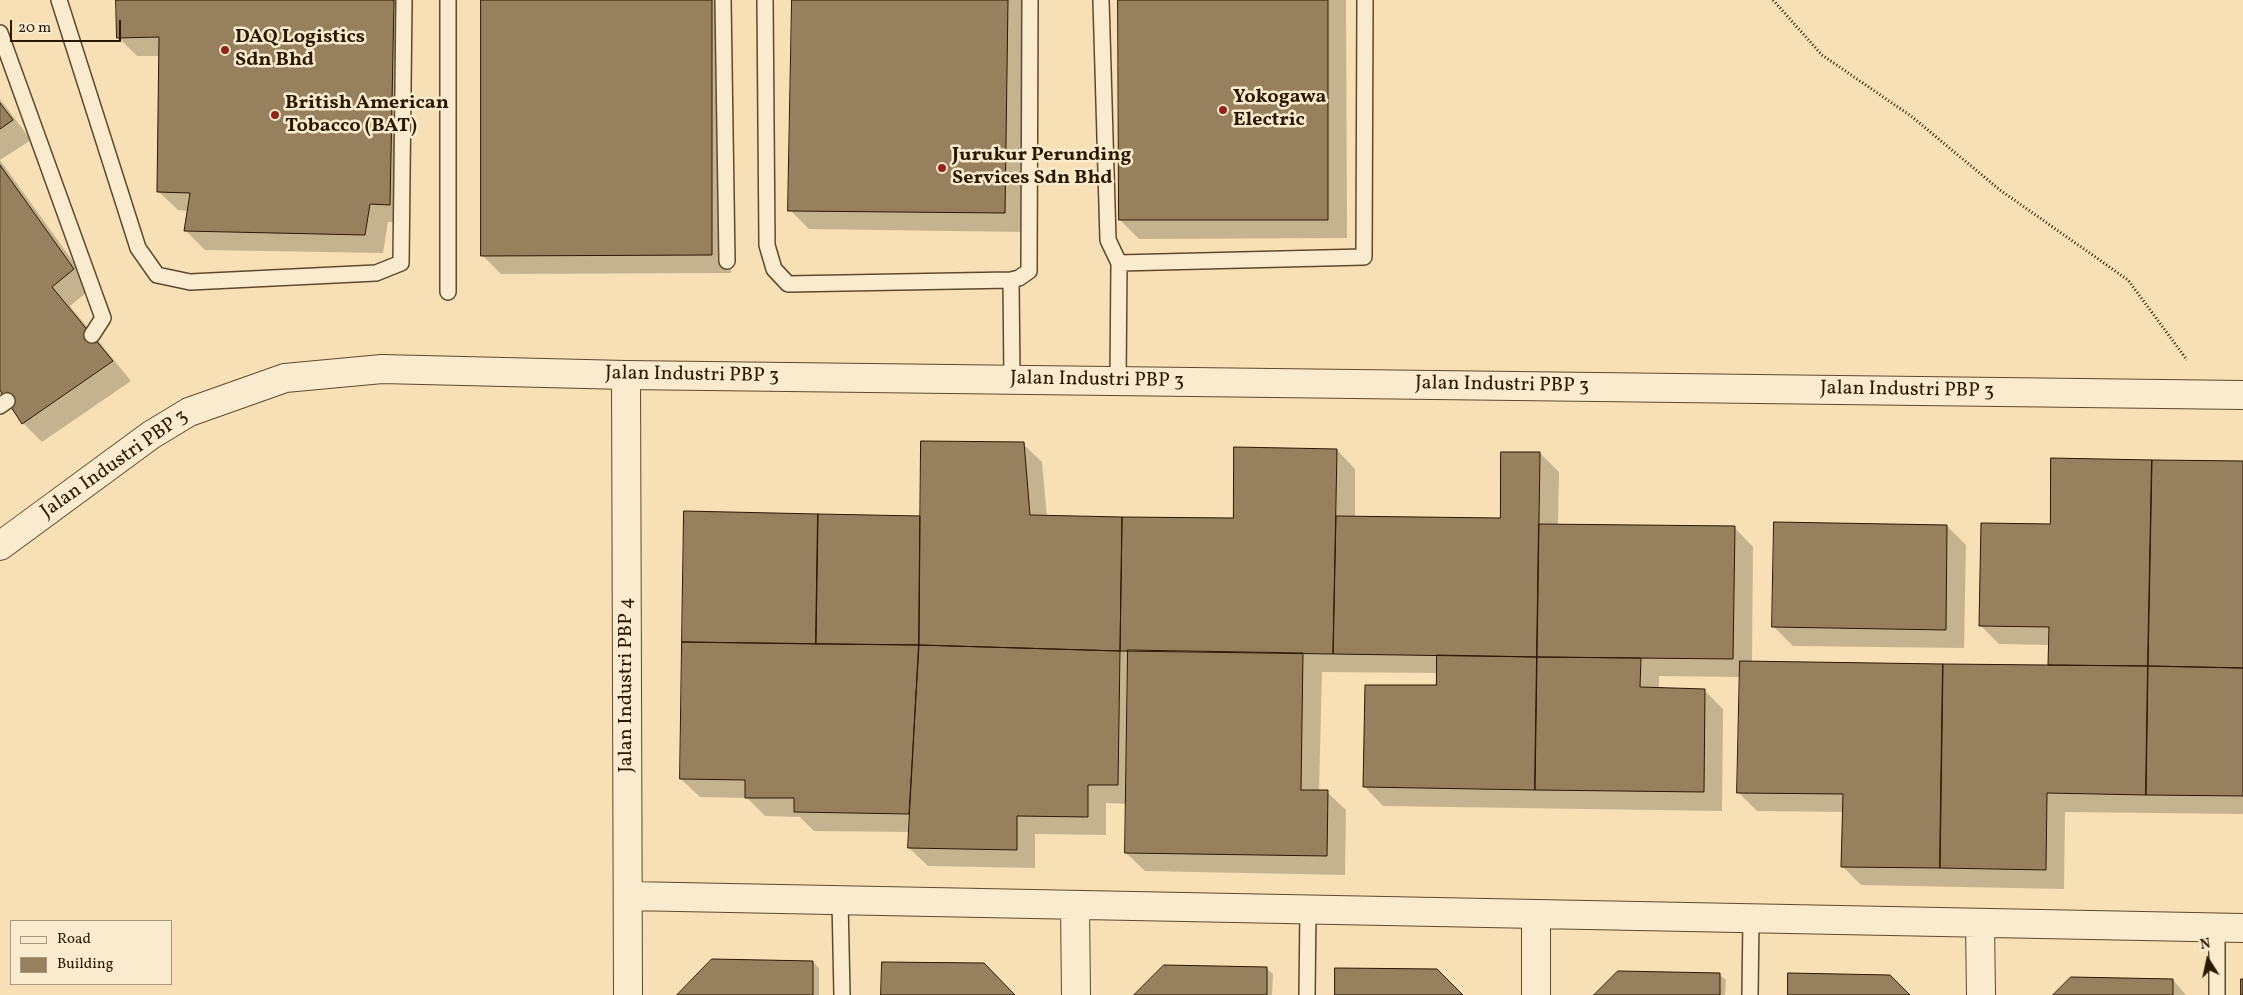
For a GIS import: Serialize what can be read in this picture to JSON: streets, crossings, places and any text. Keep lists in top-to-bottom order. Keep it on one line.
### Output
{"streets":{"street":["Jalan Industri PBP 3","Jalan Industri PBP 4"]},"crossings":[["Jalan Industri PBP 3","Jalan Industri PBP 4"]],"places":["DAQ Logistics Sdn Bhd","Yokogawa Electric","British American Tobacco (BAT)","Jurukur Perunding Services Sdn Bhd"],"legend":["Road","Building"],"scale_bar":"20 m","north":"top"}
